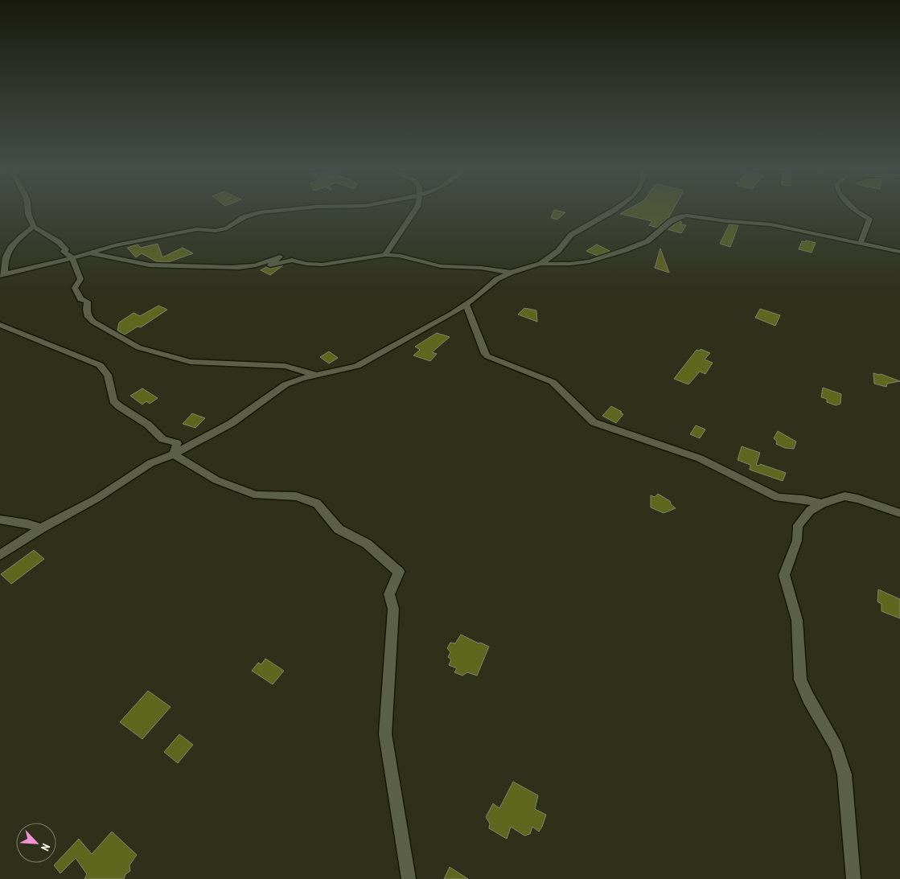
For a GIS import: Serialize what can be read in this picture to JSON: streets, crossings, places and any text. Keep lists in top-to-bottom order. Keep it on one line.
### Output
{"north":"bottom right"}
